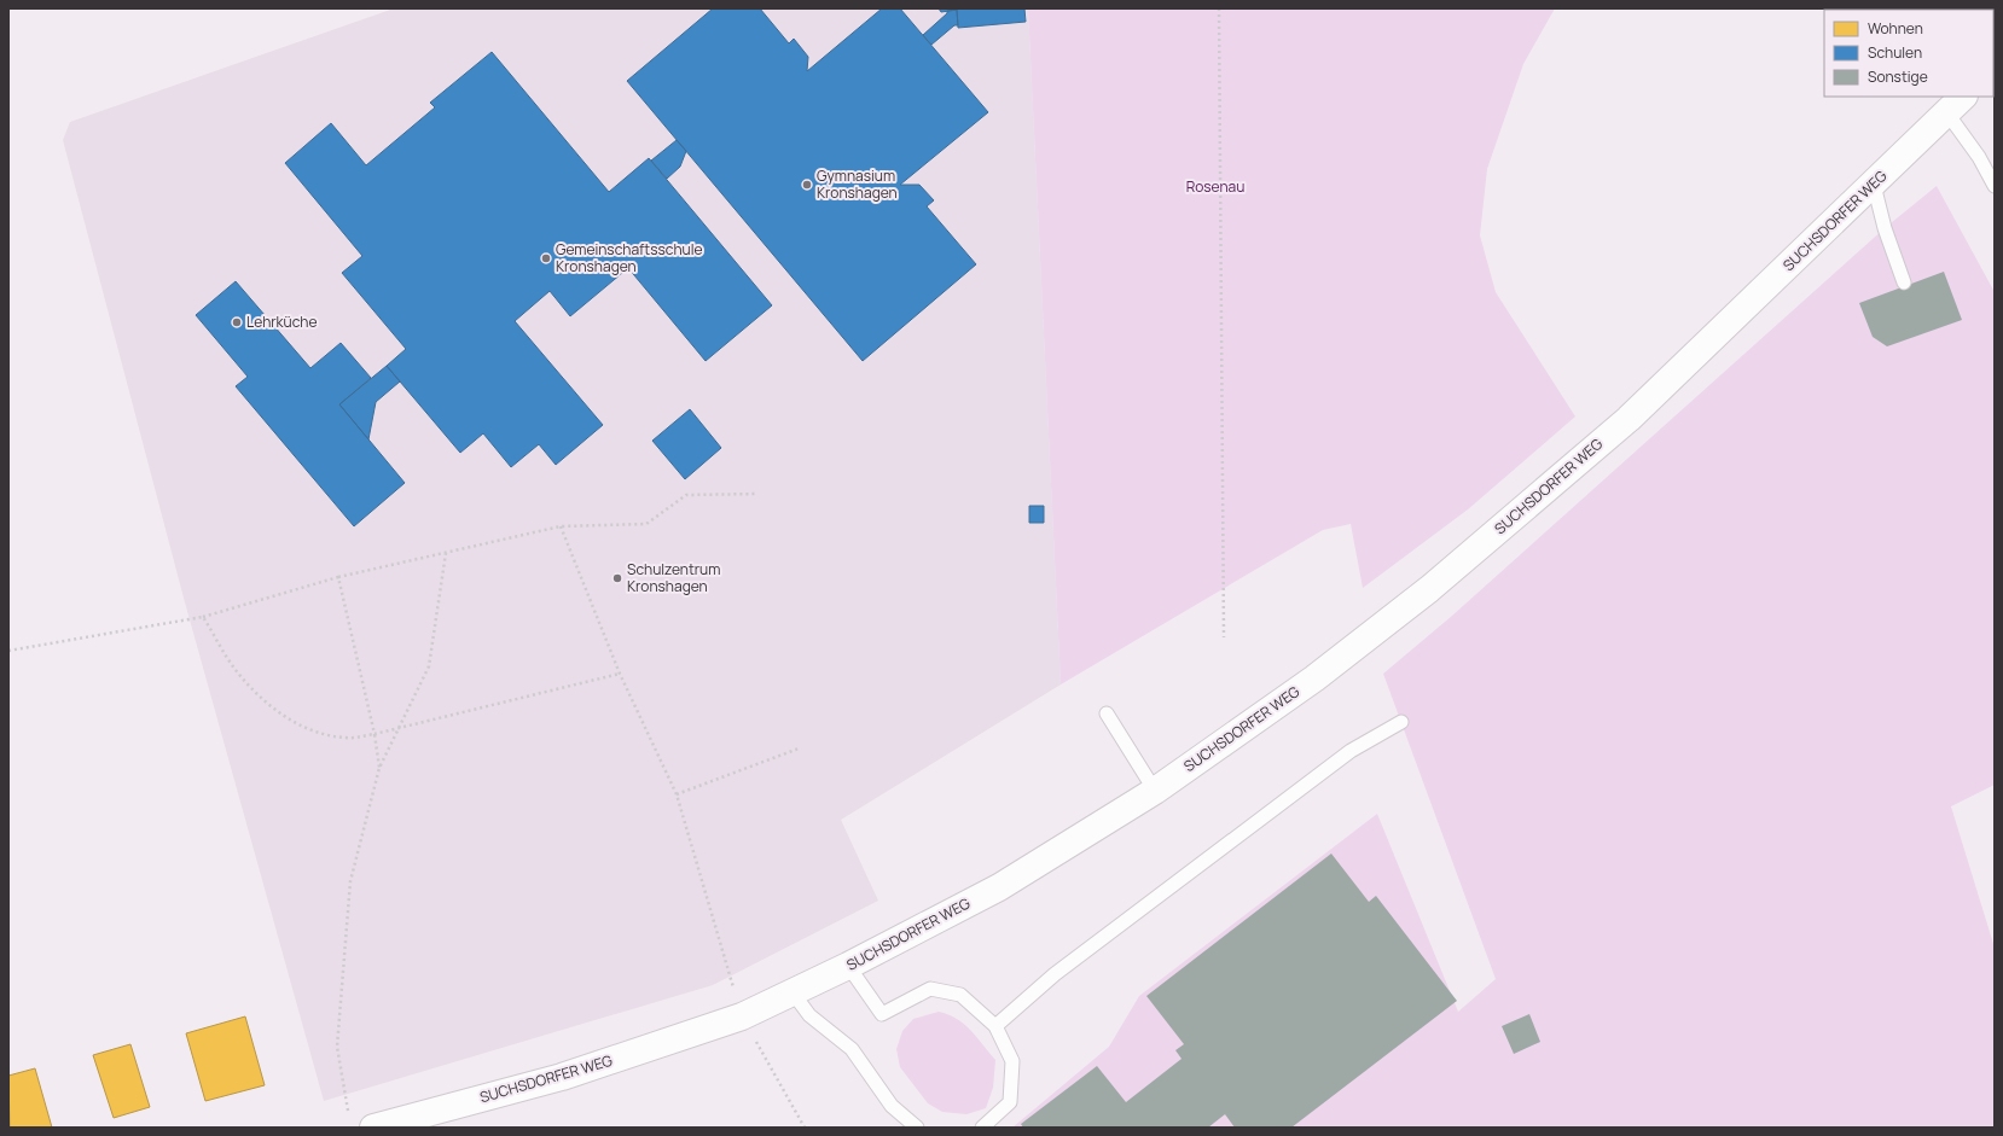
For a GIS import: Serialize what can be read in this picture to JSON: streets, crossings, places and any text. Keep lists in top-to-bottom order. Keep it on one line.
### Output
{"streets":{"street":["SUCHSDORFER WEG"]},"parks":["Rosenau"],"places":["Gymnasium Kronshagen","Gemeinschaftsschule Kronshagen","Lehrküche","Schulzentrum Kronshagen"],"legend":["Wohnen","Schulen","Sonstige"]}
